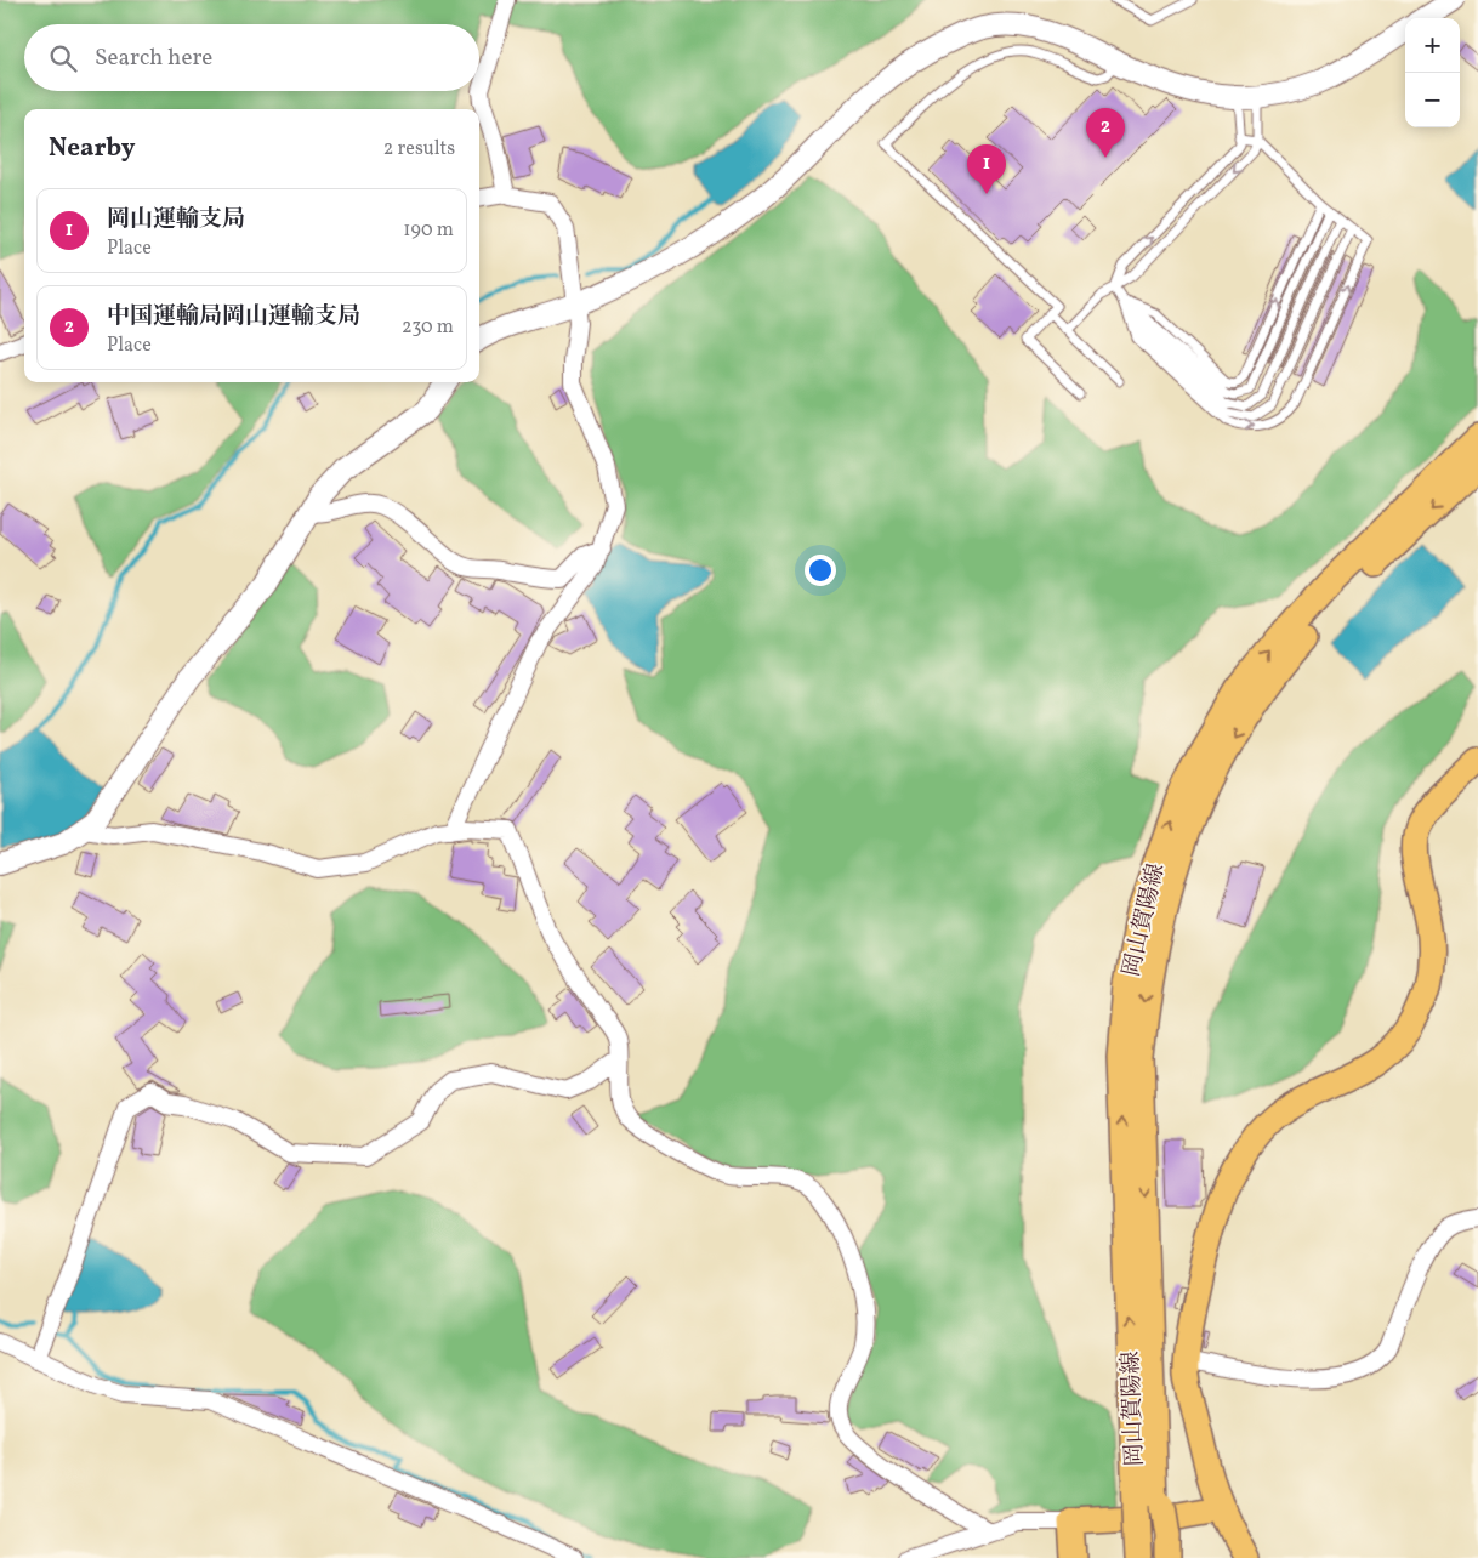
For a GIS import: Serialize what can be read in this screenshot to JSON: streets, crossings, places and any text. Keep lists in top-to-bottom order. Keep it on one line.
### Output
{"streets":{"main road":["岡山賀陽線"]},"page":{"map_buttons":["+","−"],"search":"Search here","pins":["2","1"],"heading":["Nearby","2 results"],"list":[{"mark":"1","name":"岡山運輸支局","note":"Place","value":"190 m"},{"mark":"2","name":"中国運輸局岡山運輸支局","note":"Place","value":"230 m"}]}}
